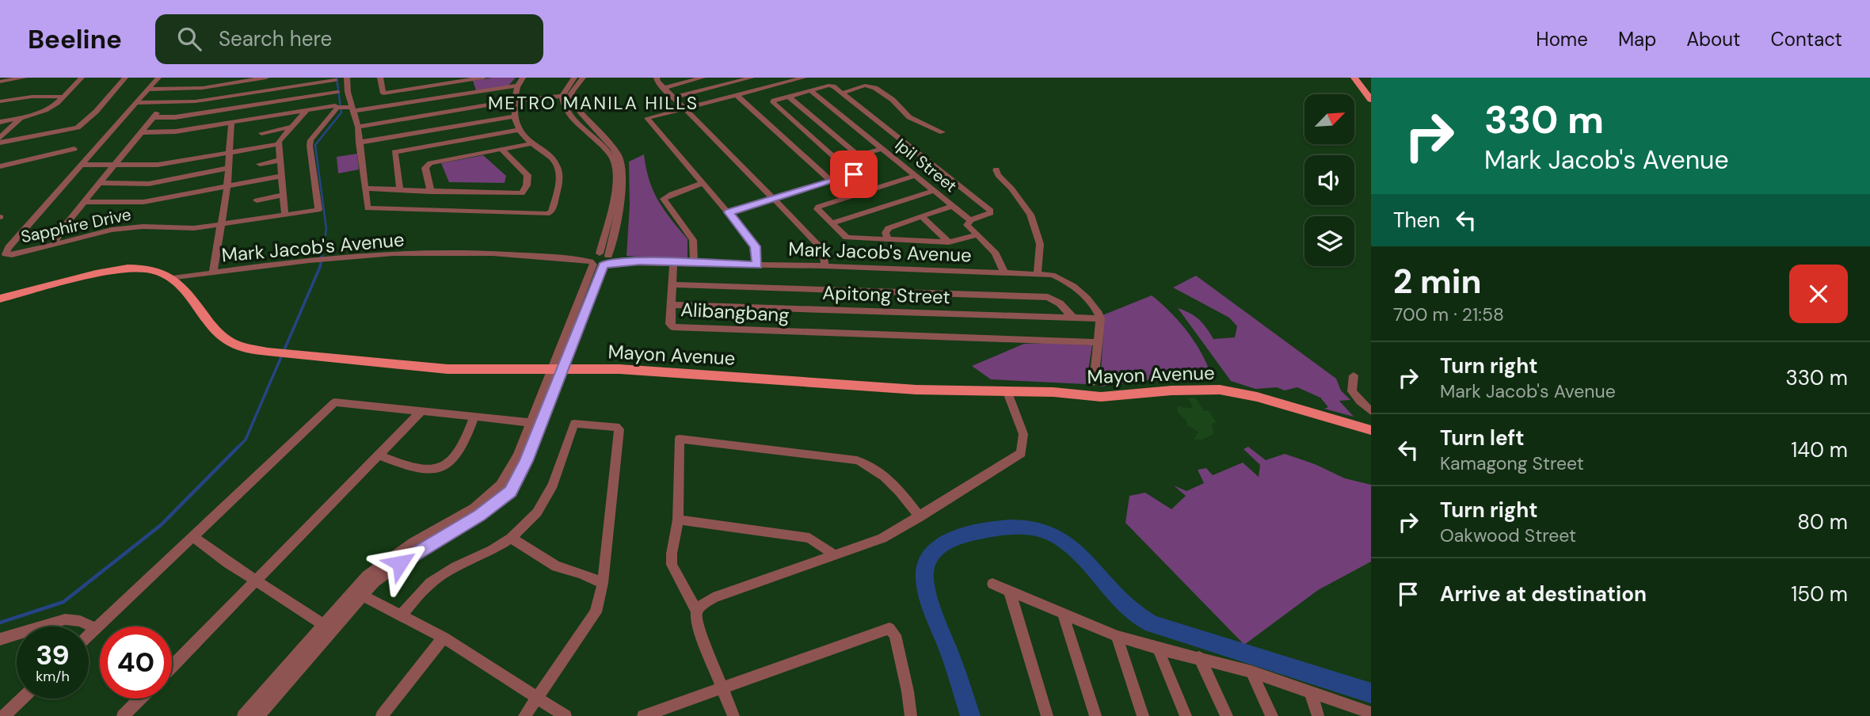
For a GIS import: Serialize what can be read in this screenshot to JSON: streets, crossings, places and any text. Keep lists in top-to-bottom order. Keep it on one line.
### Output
{"streets":{"main road":["Mayon Avenue"],"street":["Ipil Street","Sapphire Drive","Mark Jacob's Avenue","Apitong Street","Alibangbang"]},"crossings":[["Ipil Street","Mark Jacob's Avenue"],["Mark Jacob's Avenue","Mayon Avenue"],["Apitong Street","Alibangbang"]],"districts":["METRO MANILA HILLS"],"north":"top right","page":{"header":"Beeline","search":"Search here","nav":["Home","Map","About","Contact"],"turn":["330 m","Mark Jacob's Avenue"],"then":"Then","heading":["2 min","700 m · 21:58"],"list":[{"name":"Turn right","note":"Mark Jacob's Avenue","value":"330 m"},{"name":"Turn left","note":"Kamagong Street","value":"140 m"},{"name":"Turn right","note":"Oakwood Street","value":"80 m"},{"name":"Arrive at destination","value":"150 m"}],"speed":"39 km/h","limit":"40"}}
